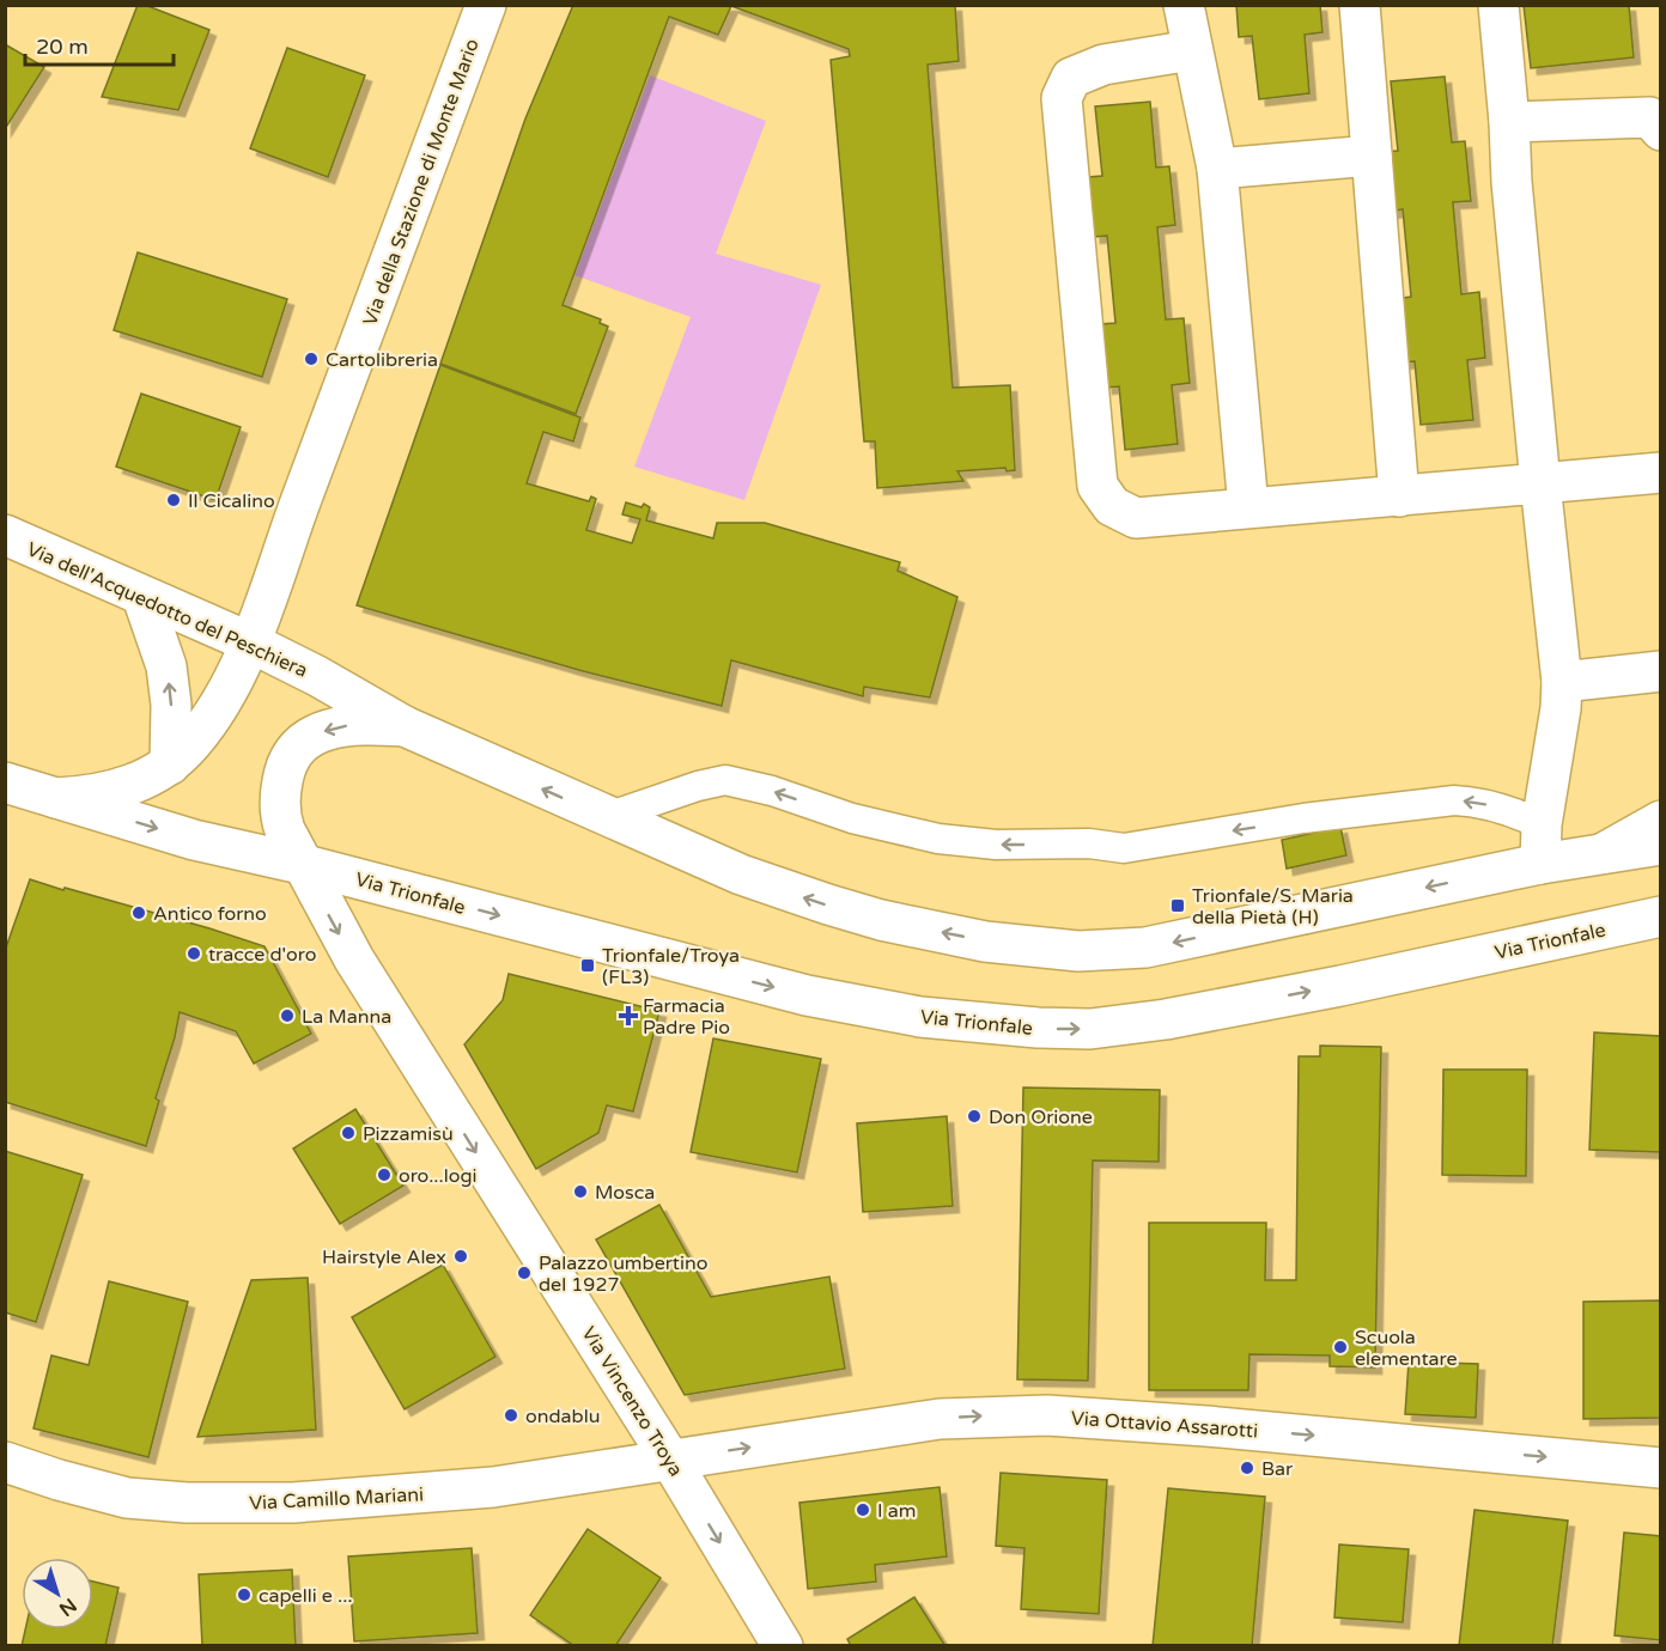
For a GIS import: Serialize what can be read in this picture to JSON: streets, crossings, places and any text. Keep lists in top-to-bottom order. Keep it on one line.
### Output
{"streets":{"street":["Via della Stazione di Monte Mario","Via dell'Acquedotto del Peschiera","Via Trionfale","Via Vincenzo Troya","Via Ottavio Assarotti","Via Camillo Mariani"]},"crossings":[["Via della Stazione di Monte Mario","Via dell'Acquedotto del Peschiera"],["Via della Stazione di Monte Mario","Via Trionfale"],["Via dell'Acquedotto del Peschiera","Via Trionfale"],["Via Trionfale","Via Vincenzo Troya"],["Via Vincenzo Troya","Via Ottavio Assarotti"],["Via Vincenzo Troya","Via Camillo Mariani"],["Via Ottavio Assarotti","Via Camillo Mariani"]],"one_way":["Via Vincenzo Troya","Via Ottavio Assarotti"],"places":{"other":["Cartolibreria","Il Cicalino","Antico forno","tracce d'oro","La Manna","Don Orione","Pizzamisù","oro...logi","Mosca","Hairstyle Alex","Palazzo umbertino del 1927","Scuola elementare","ondablu","Bar","I am","capelli e ..."],"transit":["Trionfale/S. Maria della Pietà (H)","Trionfale/Troya (FL3)"],"health":["Farmacia Padre Pio"]},"scale_bar":"20 m","north":"bottom right"}
